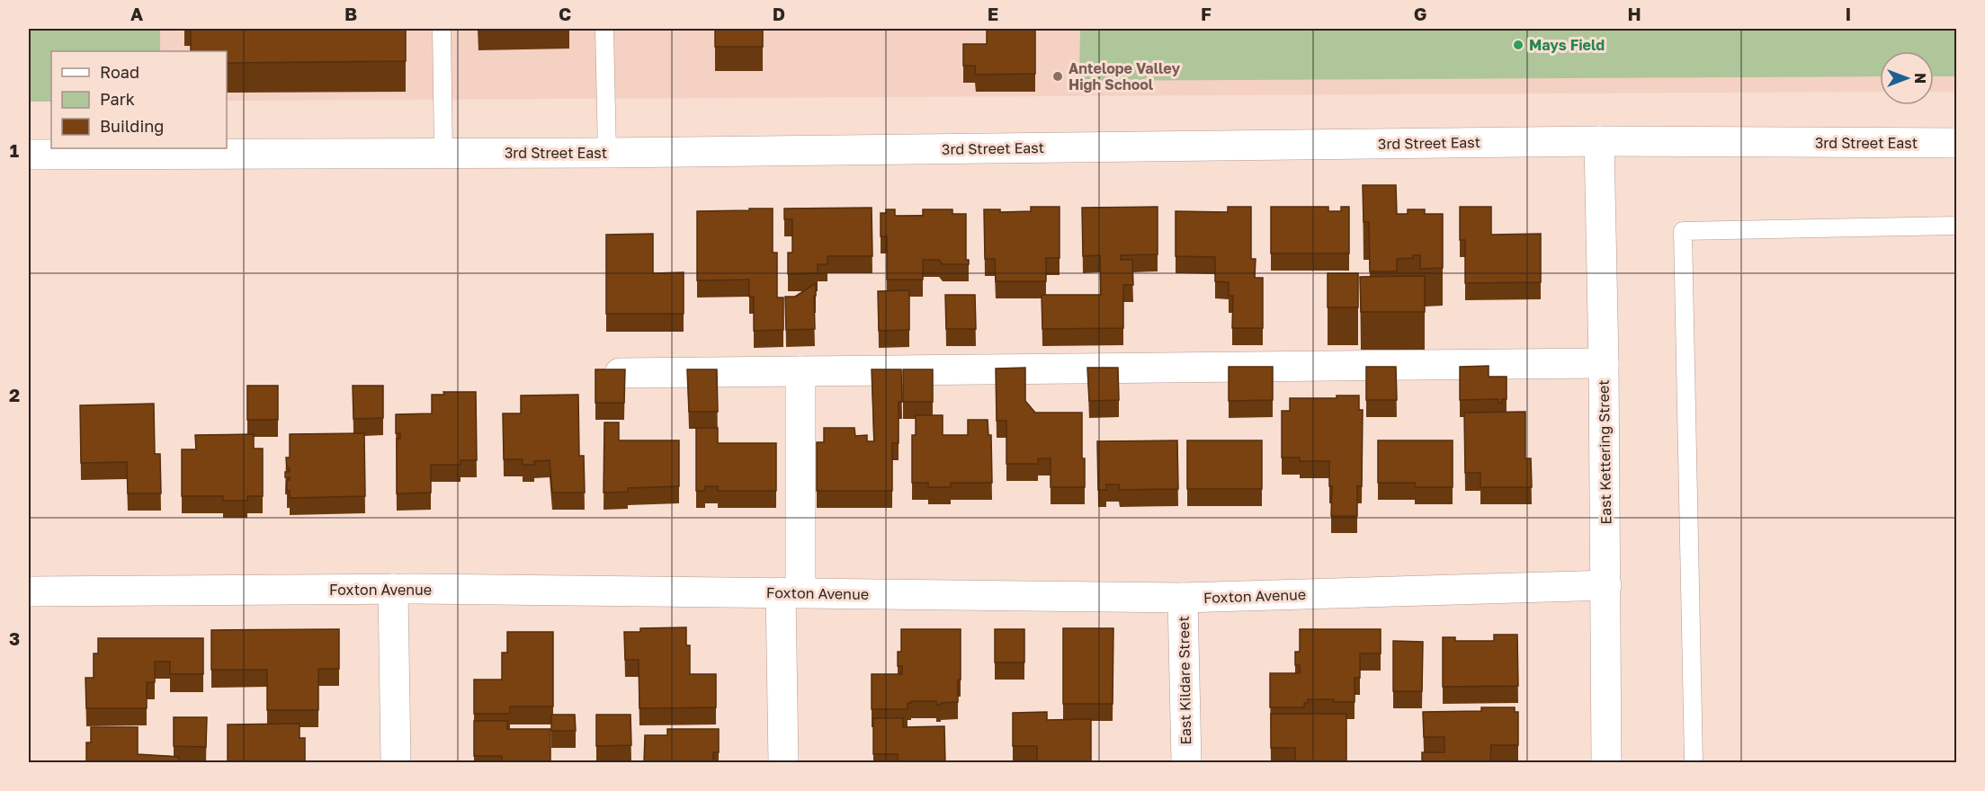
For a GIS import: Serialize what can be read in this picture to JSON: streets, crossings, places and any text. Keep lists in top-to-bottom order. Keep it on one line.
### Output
{"streets":{"street":["3rd Street East","East Kettering Street","Foxton Avenue","East Kildare Street"]},"crossings":[["3rd Street East","East Kettering Street"],["East Kettering Street","Foxton Avenue"],["Foxton Avenue","East Kildare Street"]],"places":["Mays Field","Antelope Valley High School"],"legend":["Road","Park","Building"],"north":"right","grid":{"columns":["A","B","C","D","E","F","G","H","I"],"rows":["1","2","3"]}}
